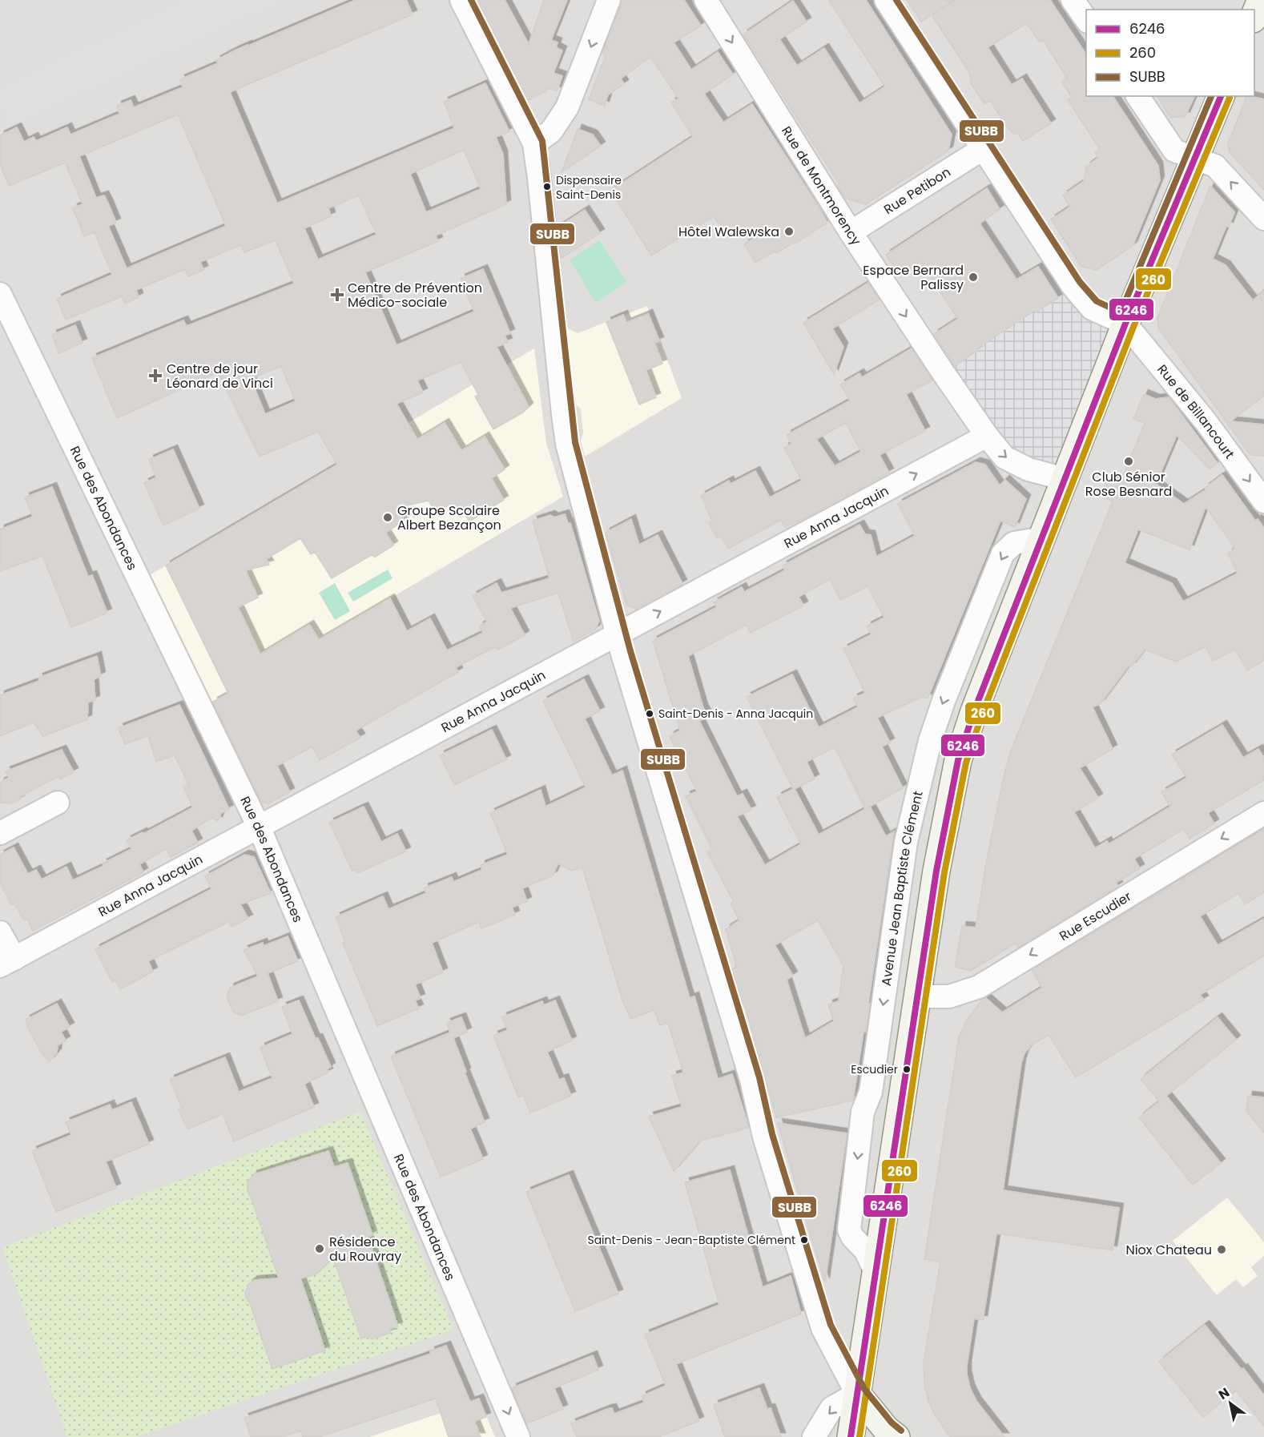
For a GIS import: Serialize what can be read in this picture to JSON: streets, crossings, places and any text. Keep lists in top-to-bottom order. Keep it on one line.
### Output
{"streets":{"street":["Rue de Montmorency","Rue Petibon","Rue de Billancourt","Rue des Abondances","Rue Anna Jacquin","Avenue Jean Baptiste Clément","Rue Escudier"]},"crossings":[["Rue de Montmorency","Rue Petibon"],["Rue de Montmorency","Rue Anna Jacquin"],["Rue des Abondances","Rue Anna Jacquin"]],"one_way":["Rue de Billancourt","Rue des Abondances","Rue Anna Jacquin","Avenue Jean Baptiste Clément","Rue Escudier"],"places":{"other":["Dispensaire Saint-Denis","Hôtel Walewska","Espace Bernard Palissy","Club Sénior Rose Besnard","Groupe Scolaire Albert Bezançon","Saint-Denis - Anna Jacquin","Escudier","Saint-Denis - Jean-Baptiste Clément","Résidence du Rouvray","Niox Chateau"],"health":["Centre de Prévention Médico-sociale","Centre de jour Léonard de Vinci"]},"lines":["transit line SUBB","transit line 6246","transit line 260"],"legend":["6246","260","SUBB"],"north":"top left"}
